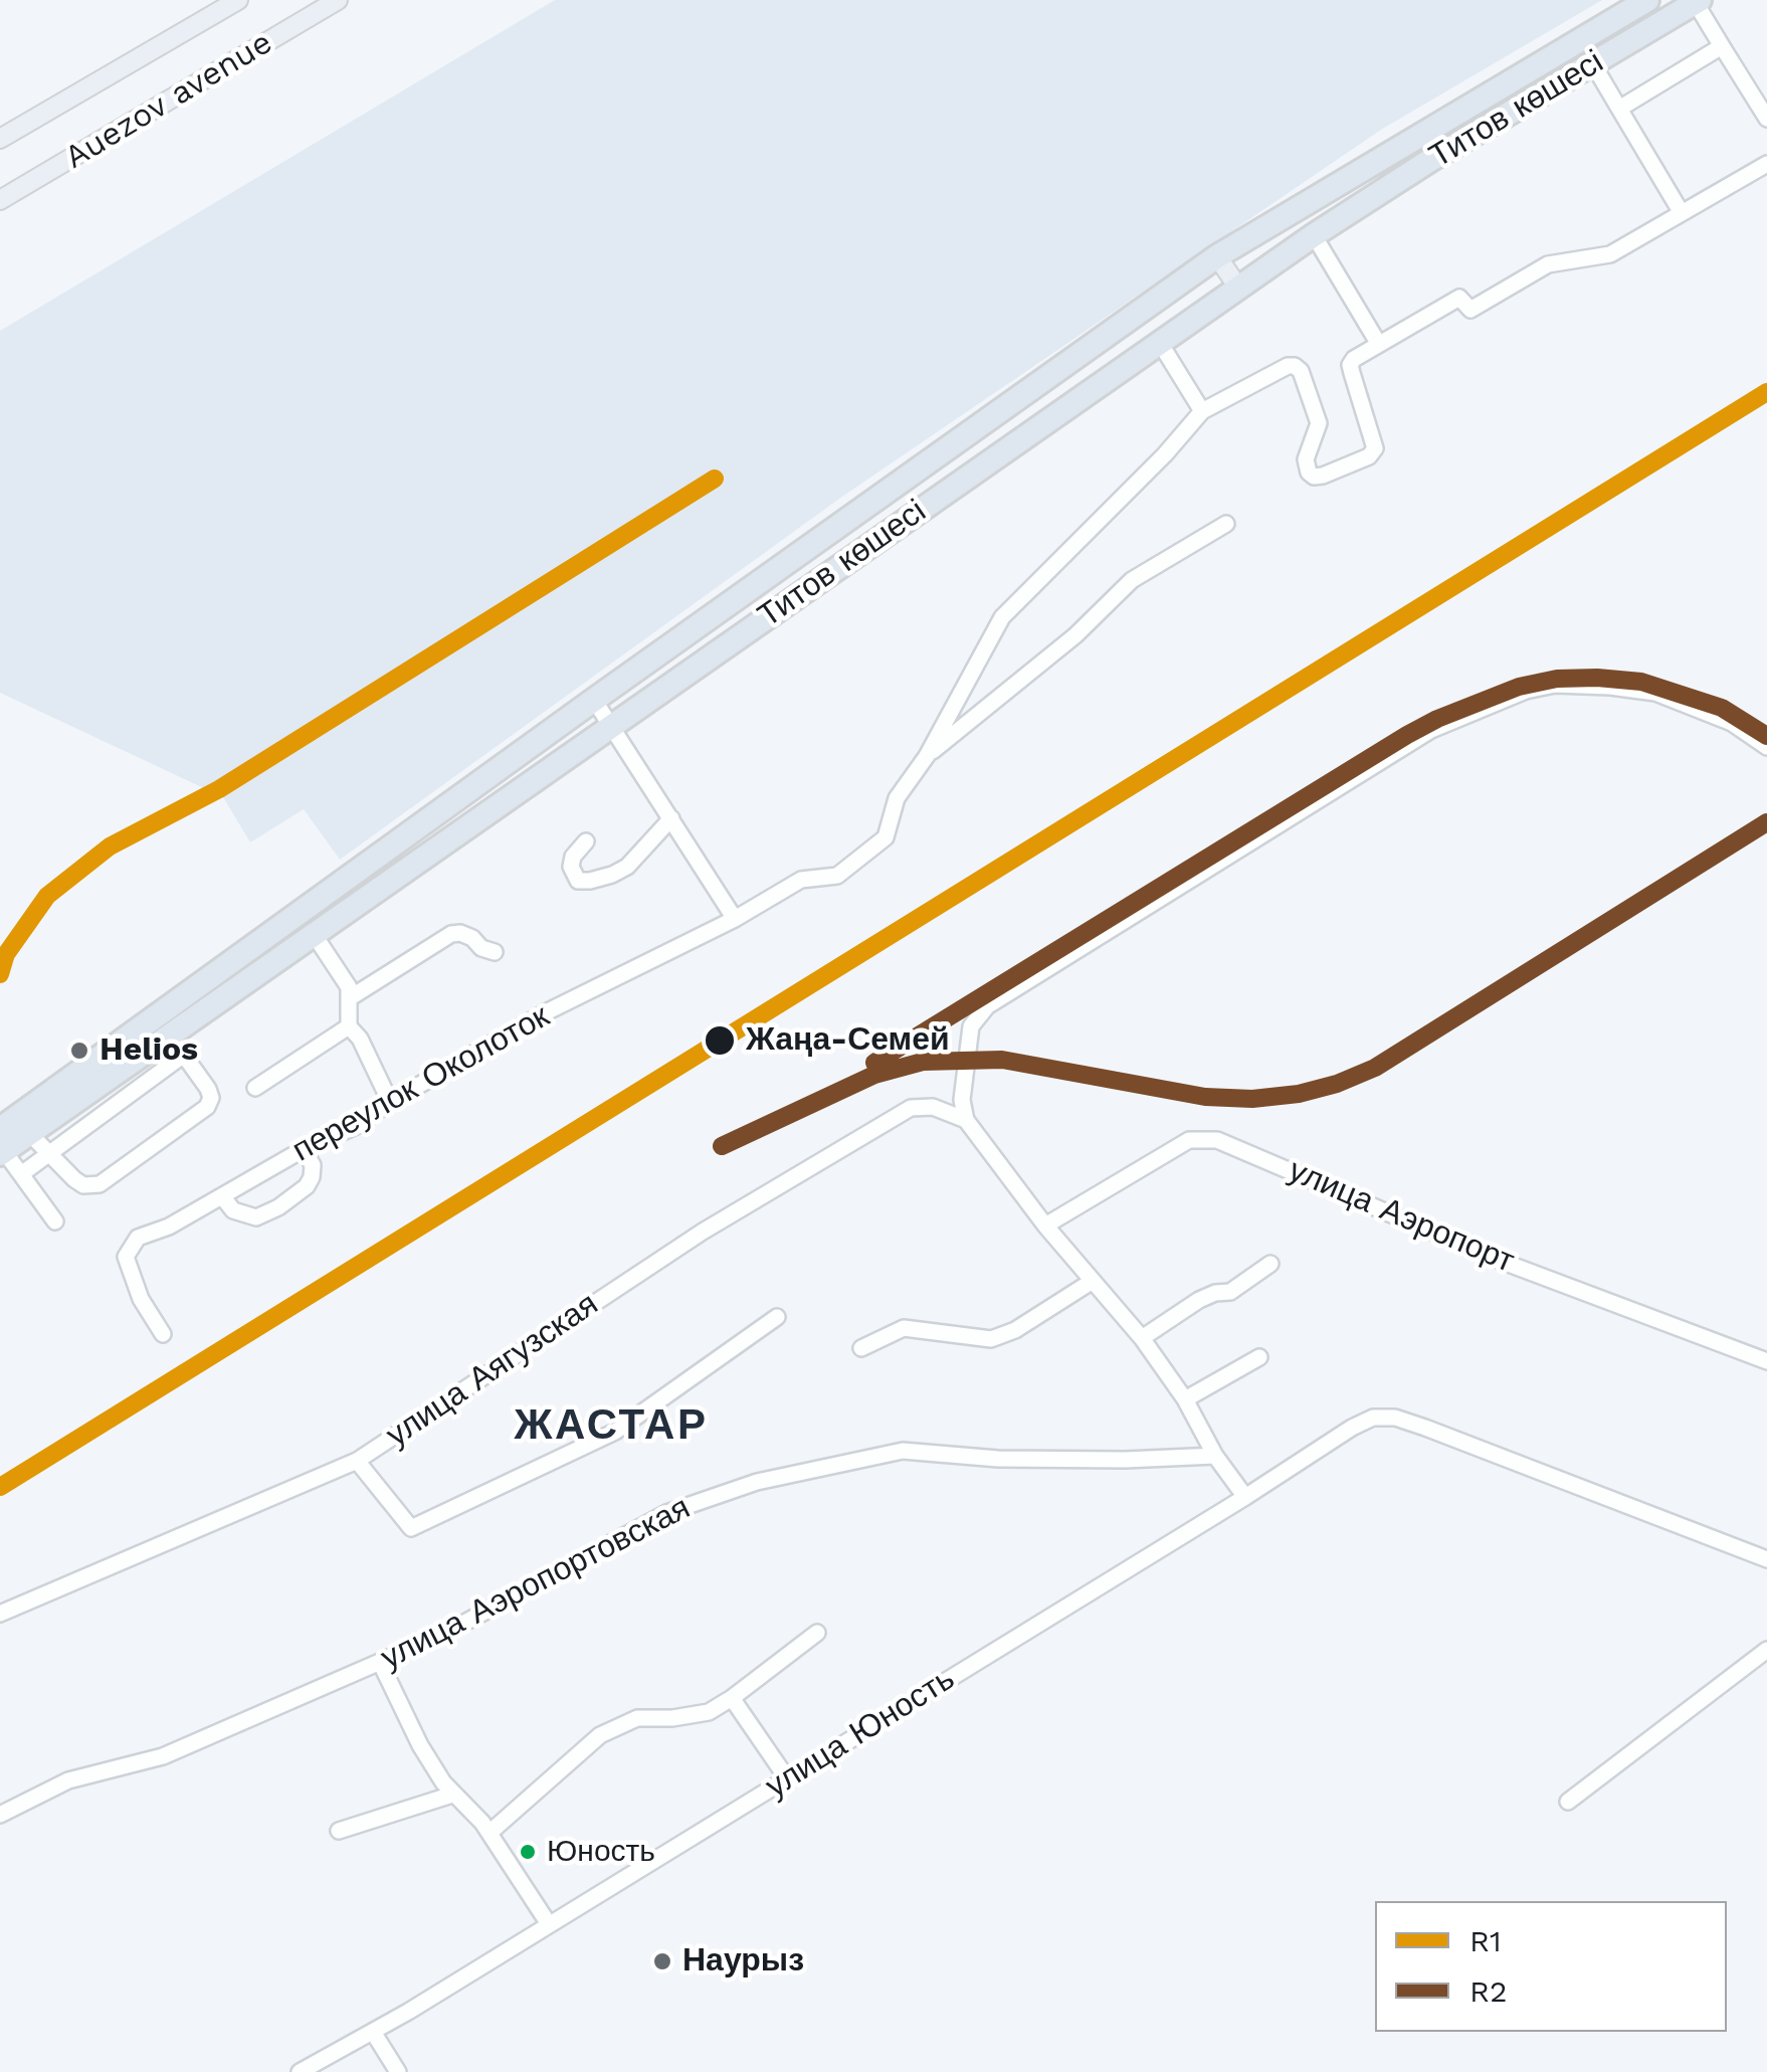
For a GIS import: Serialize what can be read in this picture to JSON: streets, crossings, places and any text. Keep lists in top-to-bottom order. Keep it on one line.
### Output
{"streets":{"highway":["Титов көшесі"],"main road":["Auezov avenue"],"street":["переулок Околоток","улица Аэропорт","улица Аягузская","улица Аэропортовская","улица Юность"]},"districts":["ЖАСТАР"],"places":["Жаңа-Семей","Helios","Юность","Наурыз"],"lines":["transit line R1","transit line R2"],"legend":["R1","R2"]}
